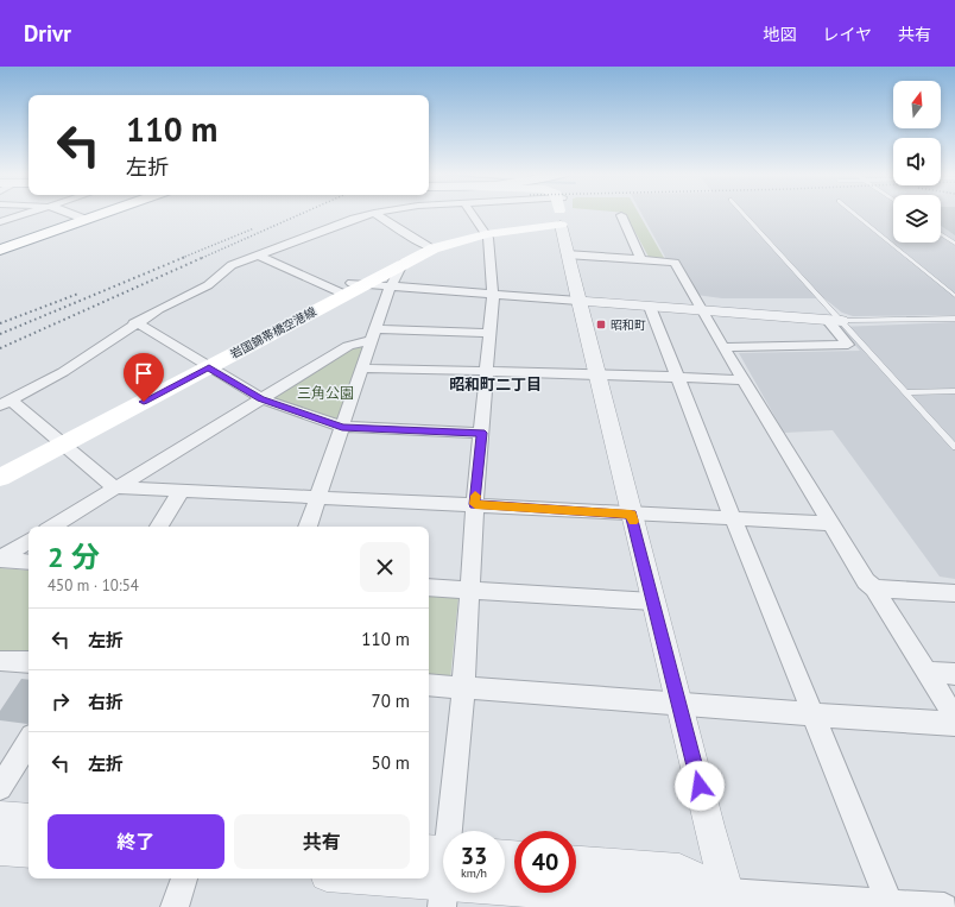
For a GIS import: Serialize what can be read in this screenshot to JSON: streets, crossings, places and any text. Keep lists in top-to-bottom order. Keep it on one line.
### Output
{"streets":{"main road":["岩国錦帯橋空港線"]},"districts":["昭和町二丁目"],"parks":["三角公園"],"places":{"transit":["昭和町"]},"north":"top","page":{"header":"Drivr","nav":["地図","レイヤ","共有"],"turn":["110 m","左折"],"heading":["2 分","450 m · 10:54"],"list":[{"name":"左折","value":"110 m"},{"name":"右折","value":"70 m"},{"name":"左折","value":"50 m"}],"buttons":["終了","共有"],"speed":"33 km/h","limit":"40"}}
